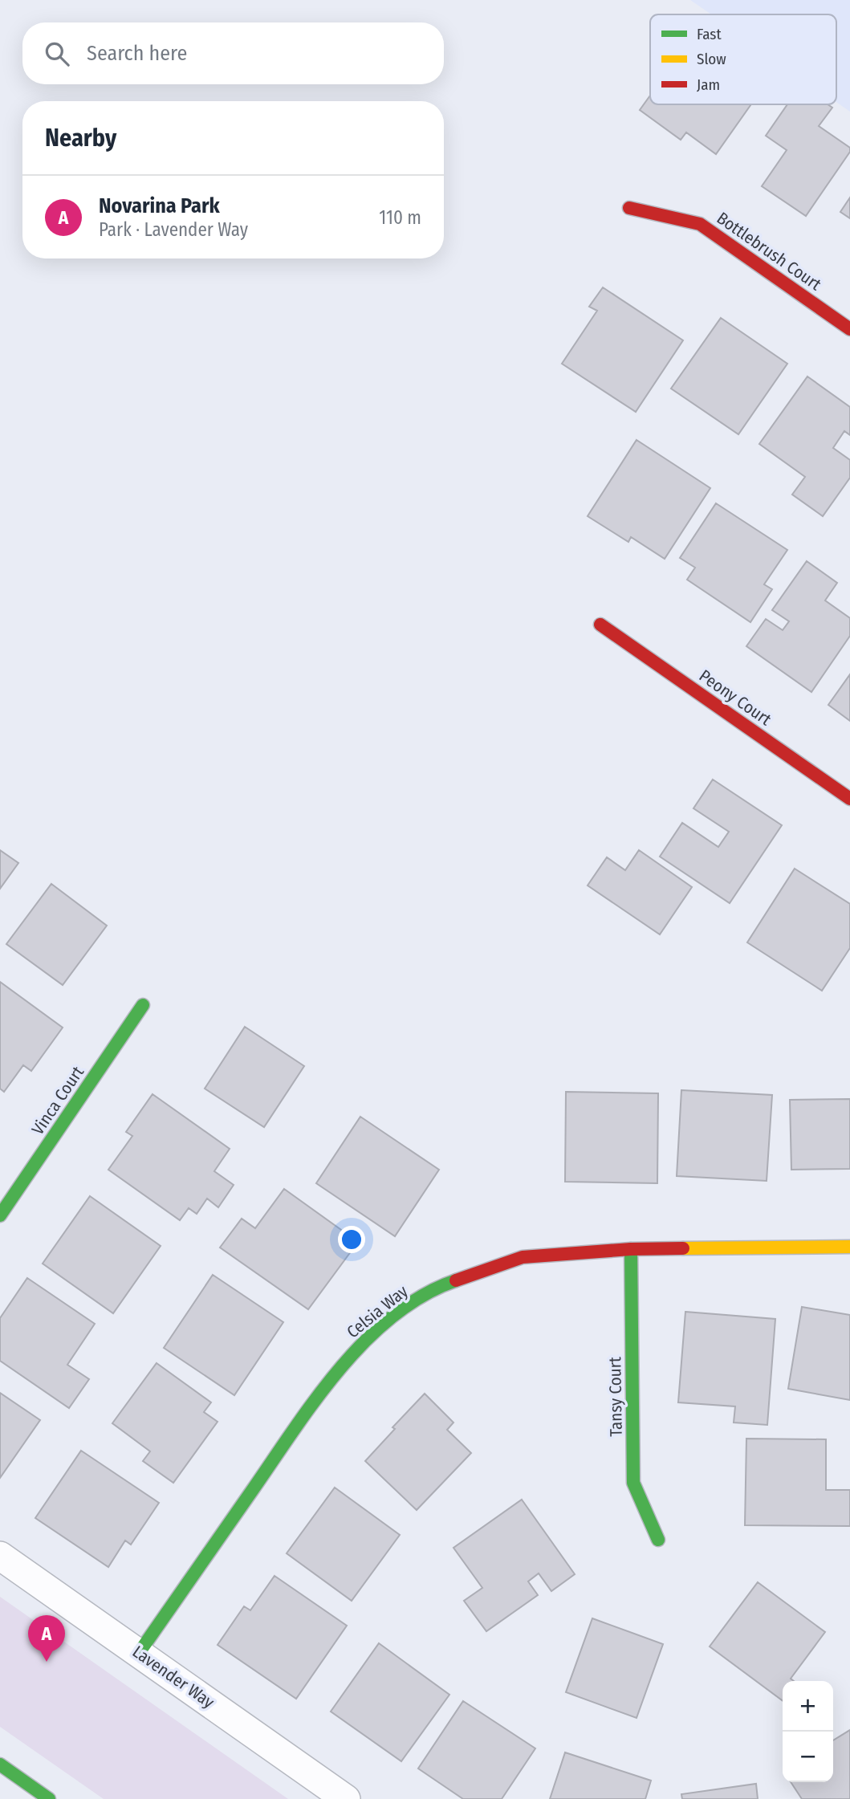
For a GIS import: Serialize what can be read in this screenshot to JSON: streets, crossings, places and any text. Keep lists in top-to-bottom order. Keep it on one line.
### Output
{"streets":{"street":["Bottlebrush Court","Peony Court","Vinca Court","Celsia Way","Tansy Court","Lavender Way"]},"crossings":[["Celsia Way","Tansy Court"],["Celsia Way","Lavender Way"]],"legend":["Fast","Slow","Jam"],"page":{"search":"Search here","heading":"Nearby","list":[{"mark":"A","name":"Novarina Park","note":"Park · Lavender Way","value":"110 m"}],"pins":"A","map_buttons":["+","−"]}}
